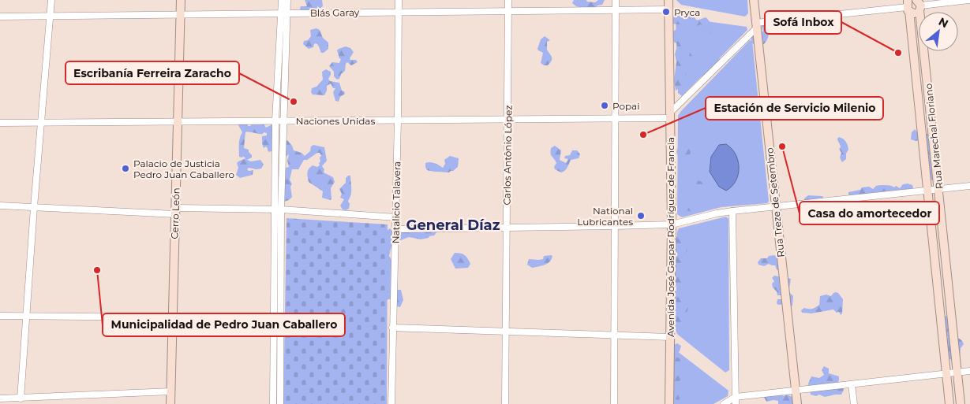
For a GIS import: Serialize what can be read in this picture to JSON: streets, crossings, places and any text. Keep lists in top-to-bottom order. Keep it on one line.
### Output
{"streets":{"main road":["Rua Marechal Floriano","Rua Treze de Setembro","Cerro León","Avenida José Gaspar Rodríguez de Francia"],"street":["Blás Garay","Naciones Unidas","Carlos Antônio López","Natalicio Talavera"]},"crossings":[["Blás Garay","Carlos Antônio López"],["Blás Garay","Natalicio Talavera"],["Blás Garay","Cerro León"],["Blás Garay","Avenida José Gaspar Rodríguez de Francia"],["Naciones Unidas","Carlos Antônio López"],["Naciones Unidas","Natalicio Talavera"],["Naciones Unidas","Cerro León"],["Naciones Unidas","Avenida José Gaspar Rodríguez de Francia"]],"districts":["General Díaz"],"places":["Pryca","Sofá Inbox","Escribanía Ferreira Zaracho","Popai","Estación de Servicio Milenio","Casa do amortecedor","Palacio de Justicia Pedro Juan Caballero","National Lubricantes","Municipalidad de Pedro Juan Caballero"],"north":"top right"}
